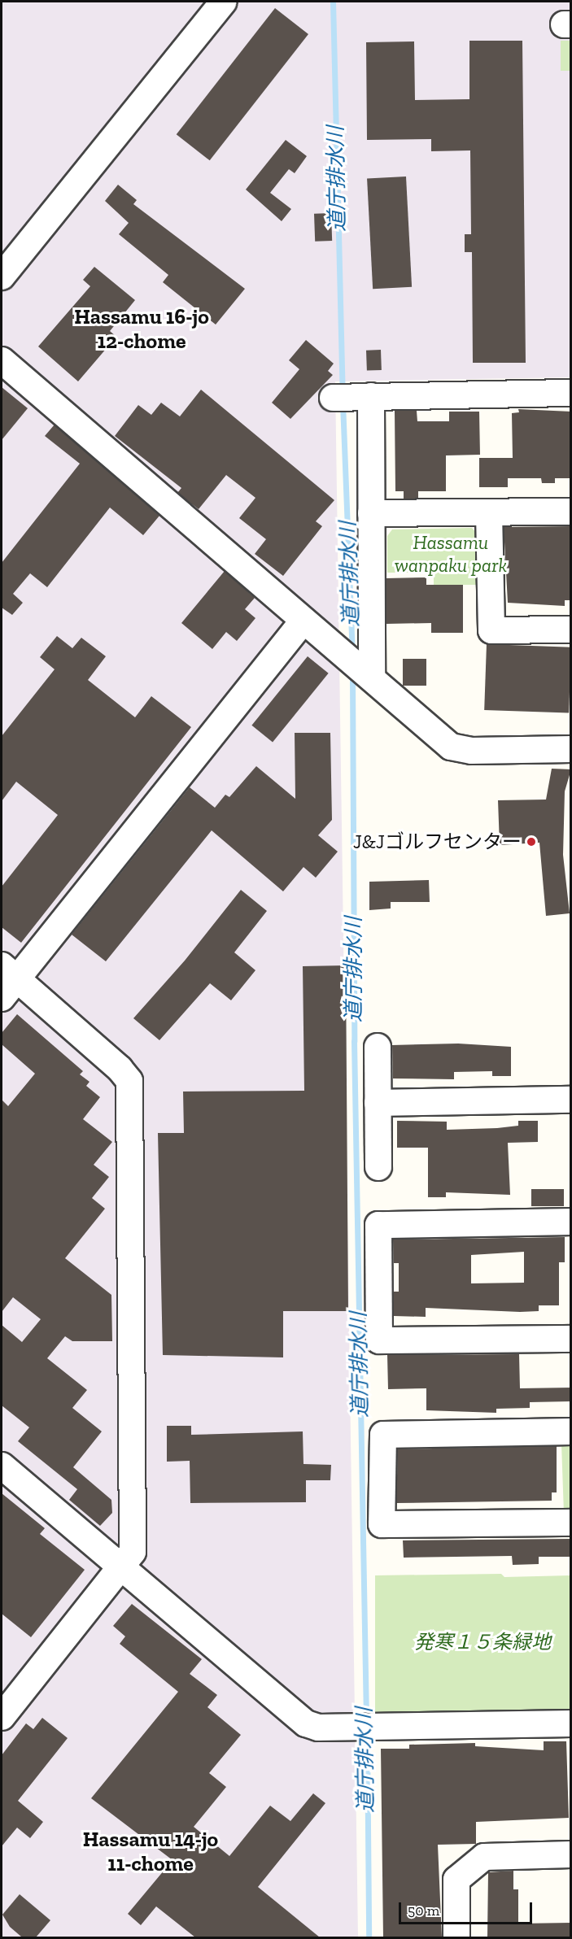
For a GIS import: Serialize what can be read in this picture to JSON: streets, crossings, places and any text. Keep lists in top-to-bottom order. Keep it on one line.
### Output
{"districts":["Hassamu 16-jo 12-chome","Hassamu 14-jo 11-chome"],"water":["道庁排水川"],"parks":["Hassamu wanpaku park","発寒１５条緑地"],"places":["J&Jゴルフセンター"],"scale_bar":"50 m"}
